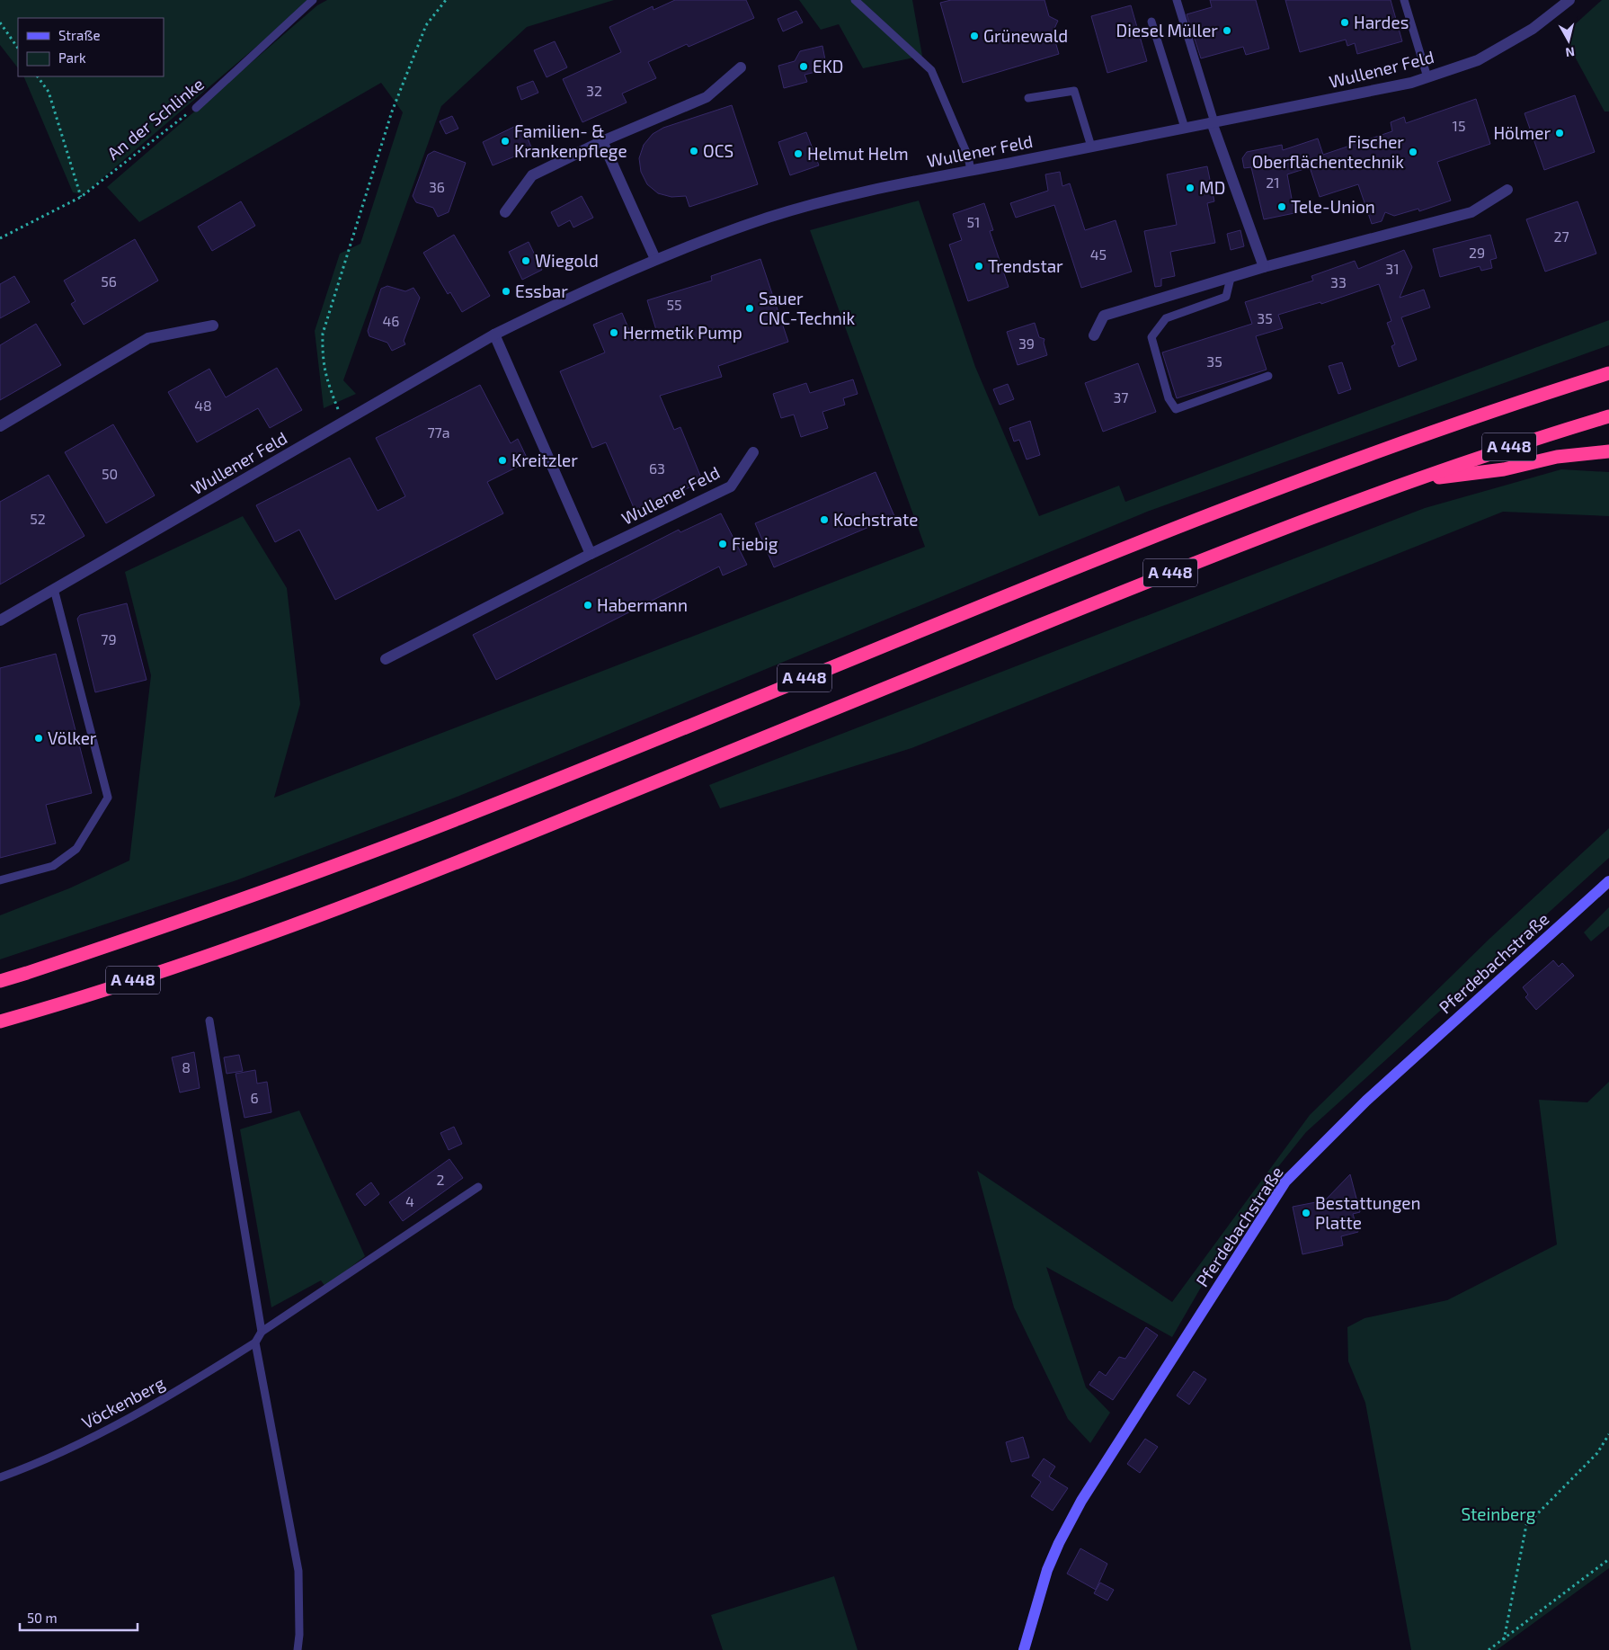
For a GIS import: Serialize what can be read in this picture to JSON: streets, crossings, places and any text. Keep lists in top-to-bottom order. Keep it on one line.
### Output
{"streets":{"highway":["A 448"],"main road":["Pferdebachstraße"],"street":["Wullener Feld"],"lane":["An der Schlinke","Vöckenberg"]},"parks":["Steinberg"],"places":["Hardes","Diesel Müller","Grünewald","EKD","Hölmer","Familien- & Krankenpflege","OCS","Fischer Oberflächentechnik","Helmut Helm","MD","Tele-Union","Wiegold","Trendstar","Essbar","Sauer CNC-Technik","Hermetik Pump","Kreitzler","Kochstrate","Fiebig","Habermann","Völker","Bestattungen Platte"],"house_numbers":["32","15","21","36","51","27","29","45","31","56","33","55","35","46","39","35","37","48","77a","63","50","52","79","8","6","2","4"],"legend":["Straße","Park"],"scale_bar":"50 m","north":"bottom"}
